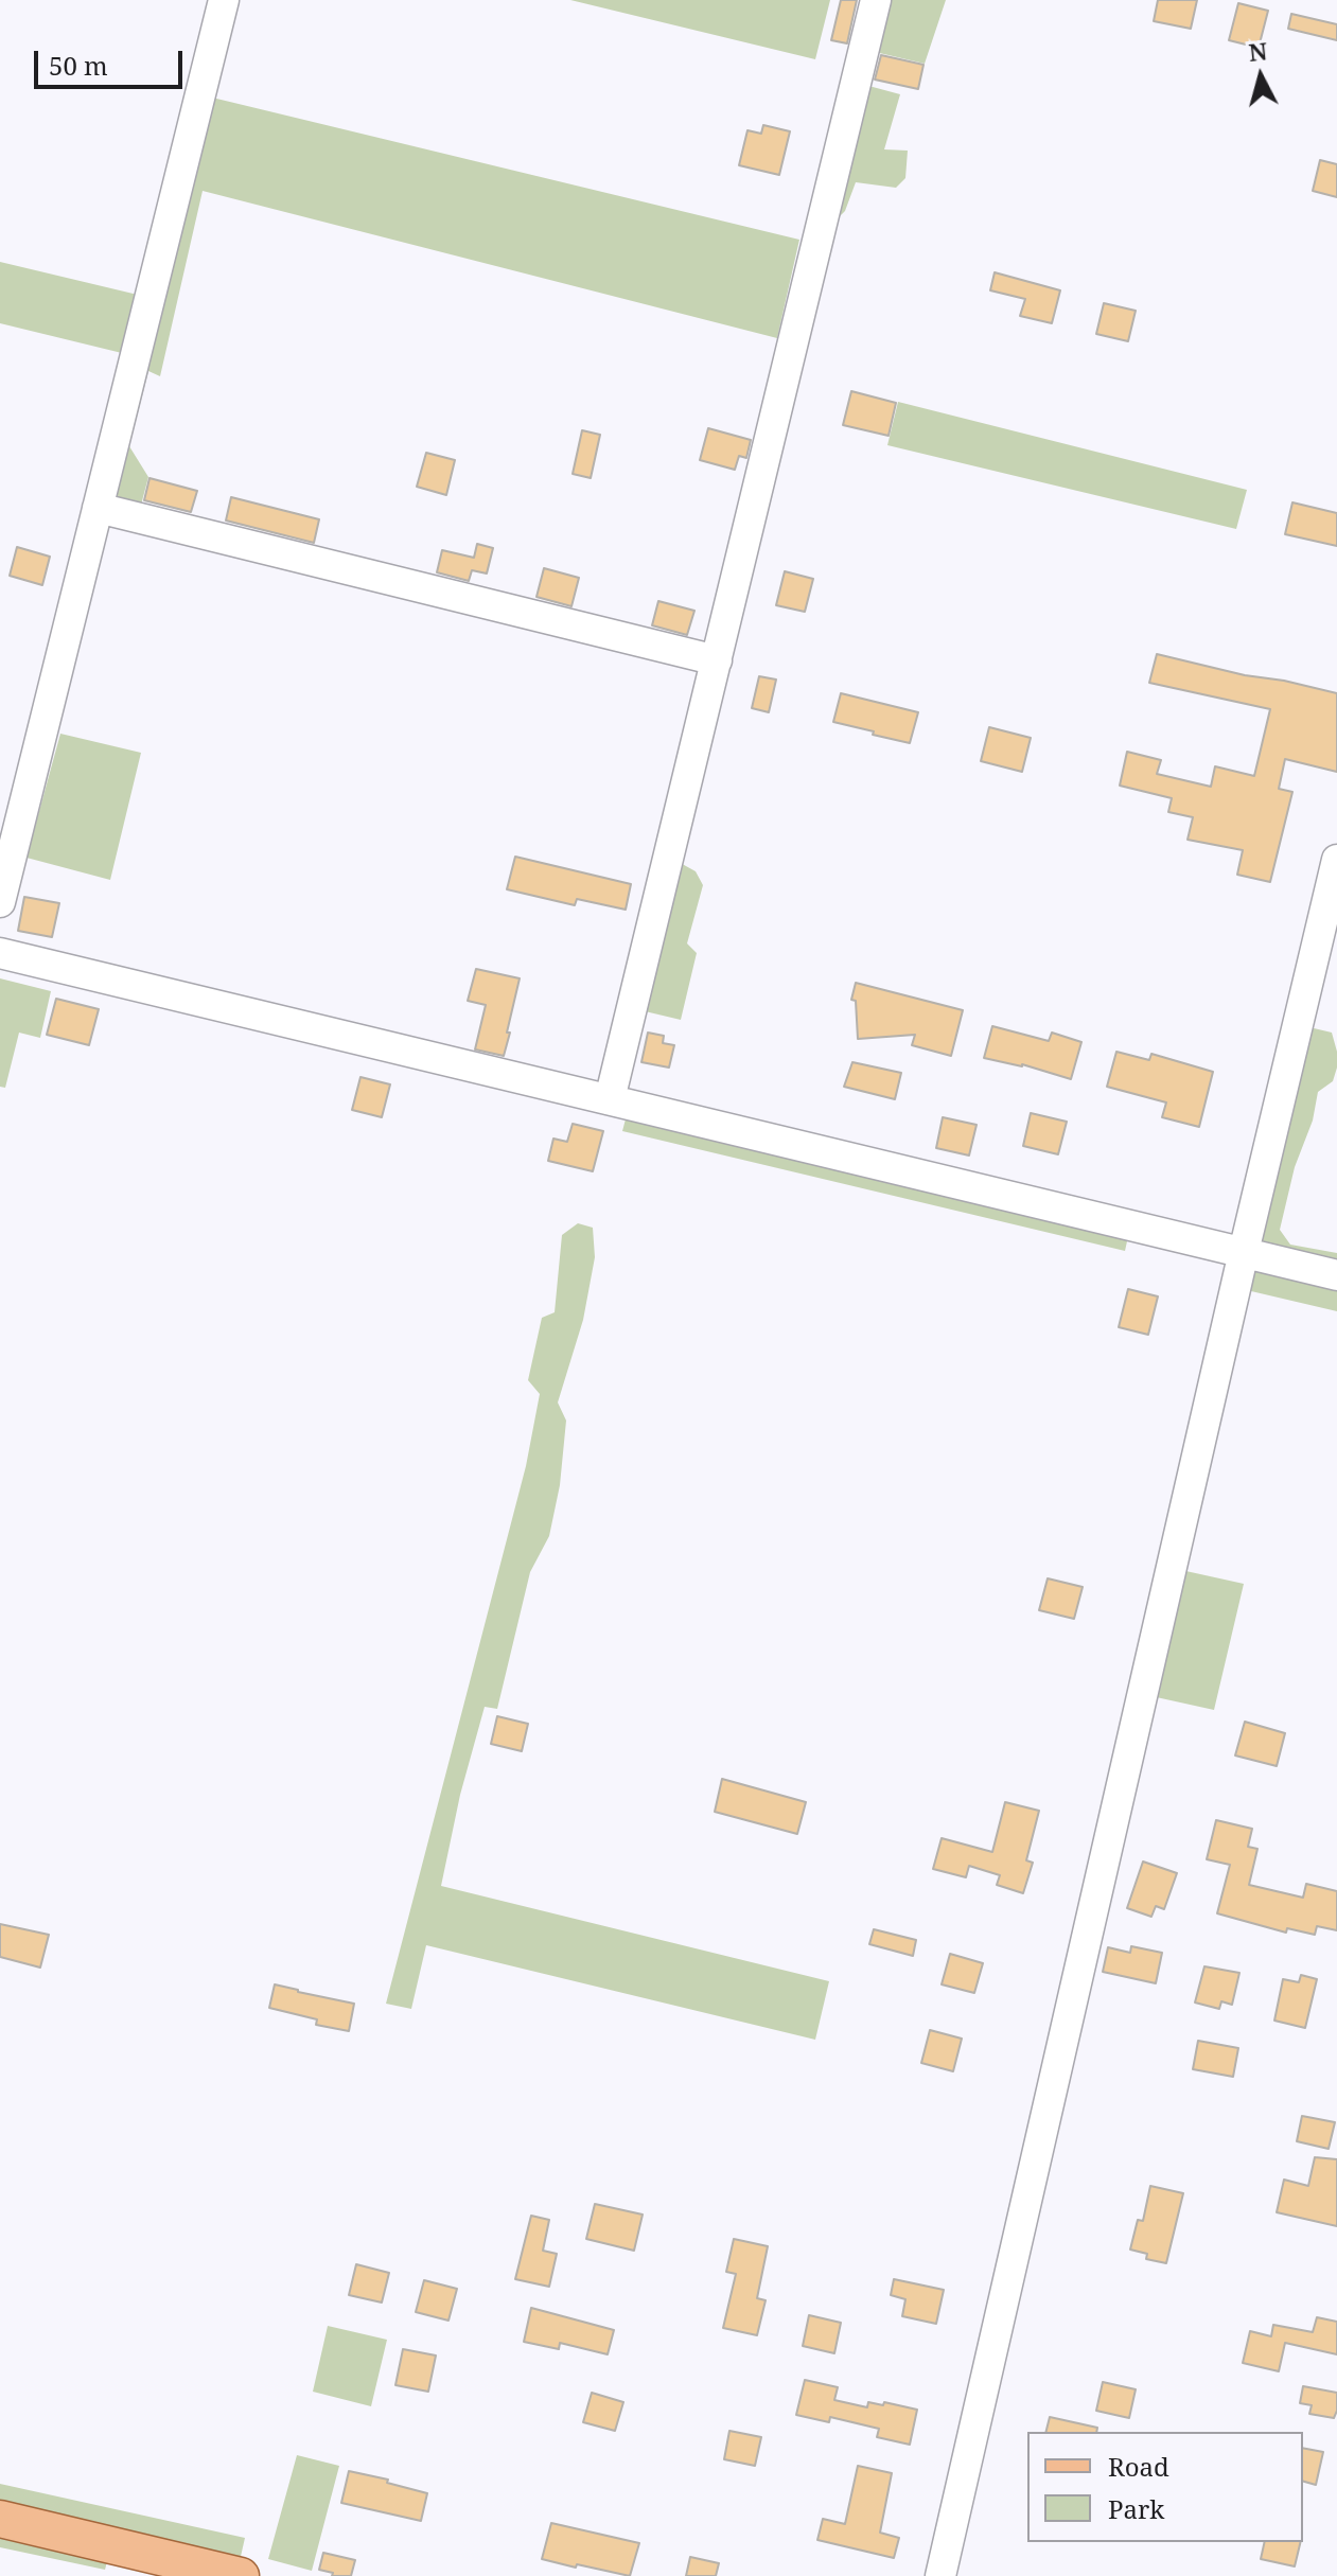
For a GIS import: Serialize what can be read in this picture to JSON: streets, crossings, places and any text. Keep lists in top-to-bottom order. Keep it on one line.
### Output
{"legend":["Road","Park"],"scale_bar":"50 m","north":"top"}
